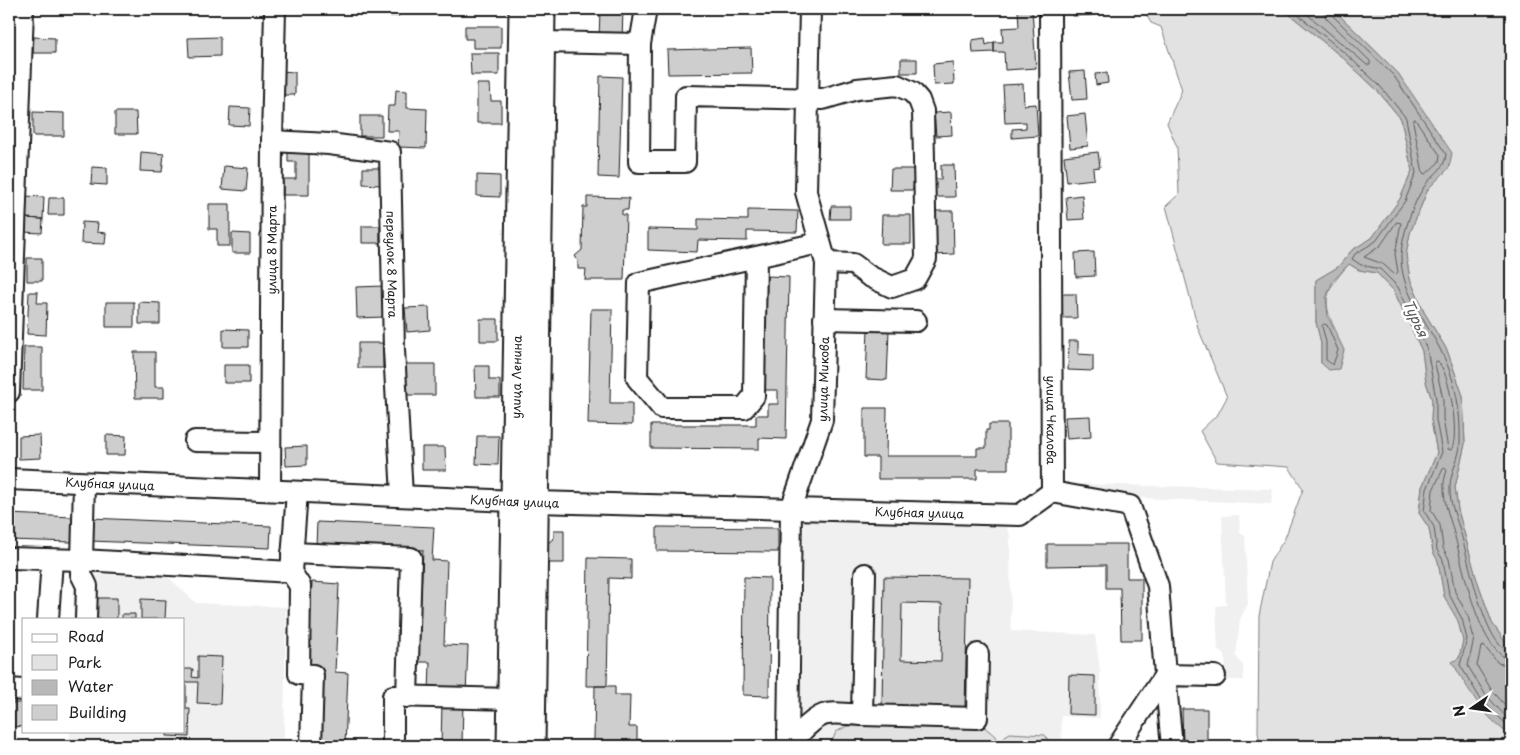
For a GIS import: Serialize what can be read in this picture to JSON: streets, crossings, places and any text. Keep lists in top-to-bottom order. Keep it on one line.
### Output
{"streets":{"main road":["улица Ленина"],"street":["улица 8 Марта","переулок 8 Марта","улица Микова","улица Чкалова","Клубная улица"]},"crossings":[["улица 8 Марта","переулок 8 Марта"],["улица 8 Марта","Клубная улица"],["переулок 8 Марта","Клубная улица"],["улица Ленина","Клубная улица"],["улица Микова","Клубная улица"],["улица Чкалова","Клубная улица"]],"water":["Турья"],"legend":["Road","Park","Water","Building"],"north":"left"}
